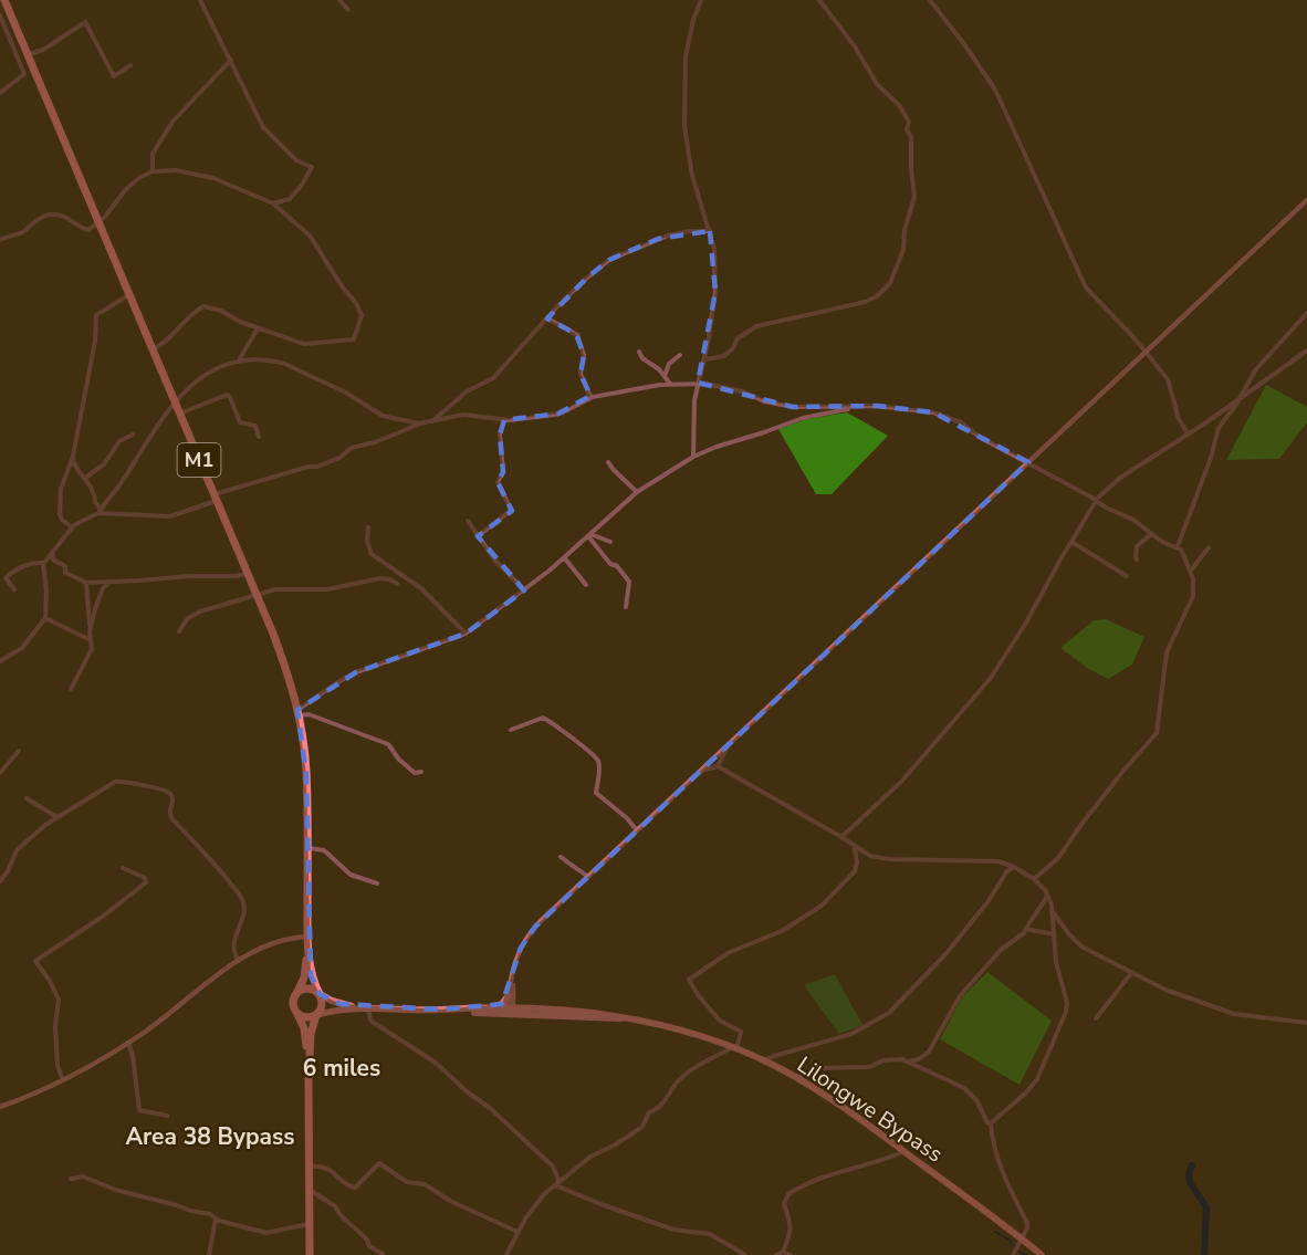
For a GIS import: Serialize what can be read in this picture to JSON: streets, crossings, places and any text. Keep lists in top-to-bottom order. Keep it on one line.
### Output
{"streets":{"highway":["M1"],"main road":["Lilongwe Bypass"]},"crossings":[["M1","Lilongwe Bypass"]],"districts":["6 miles","Area 38 Bypass"]}
